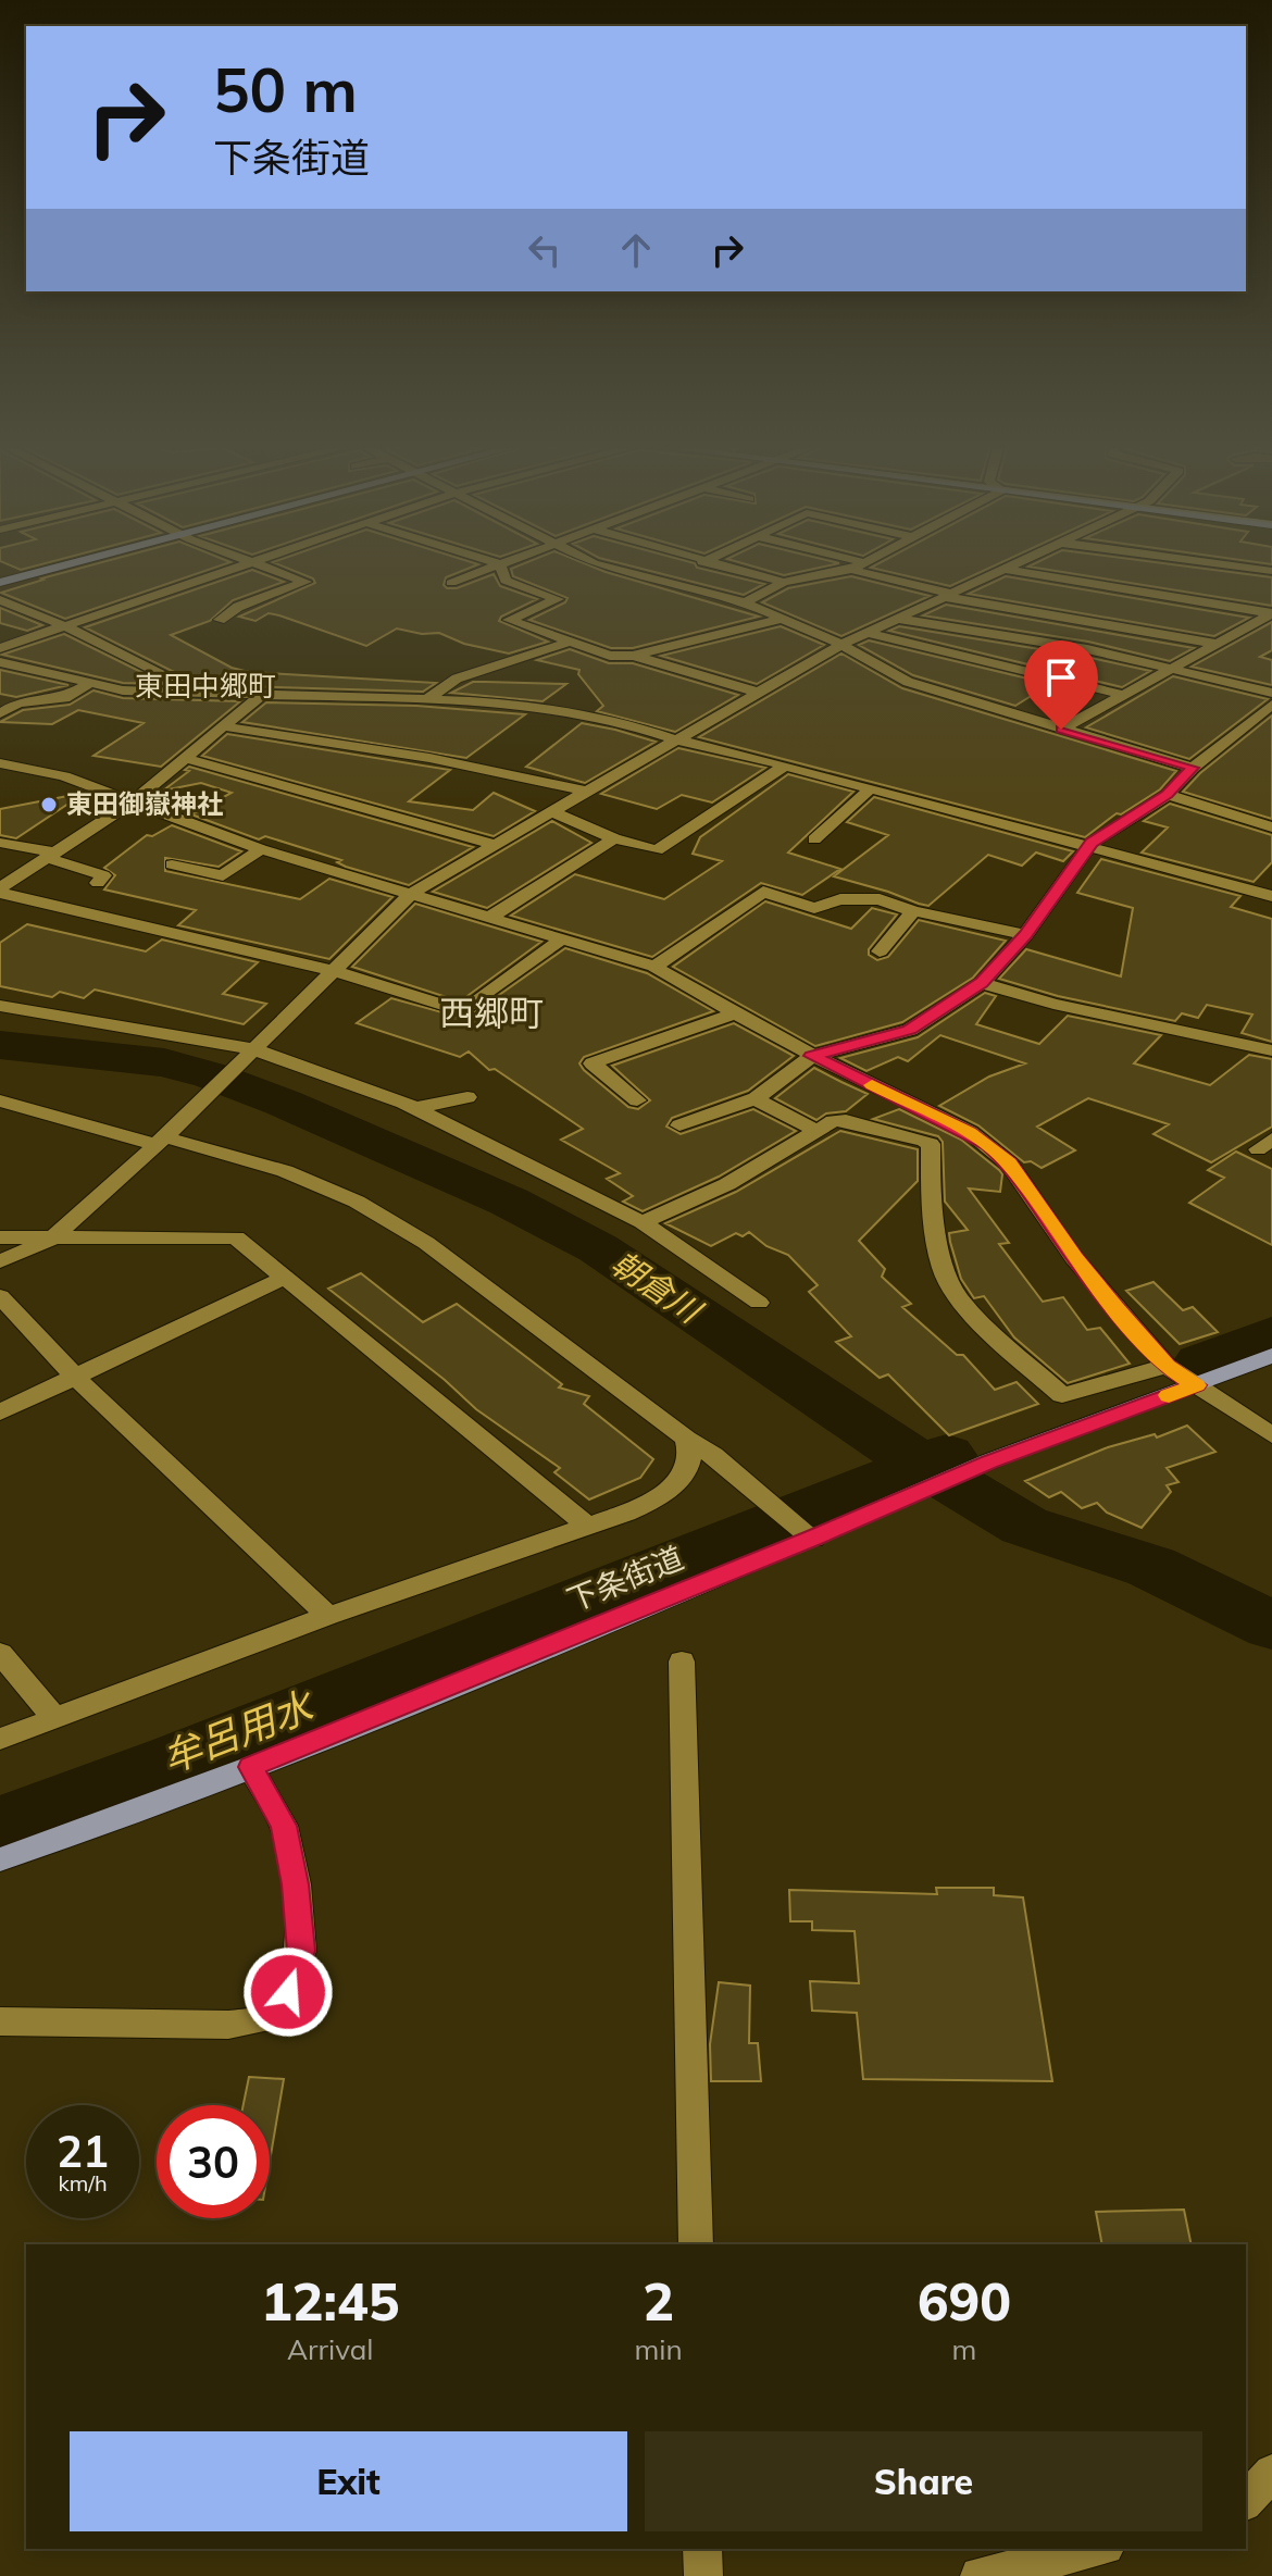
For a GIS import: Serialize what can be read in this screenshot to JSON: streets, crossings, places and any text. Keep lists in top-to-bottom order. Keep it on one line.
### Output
{"streets":{"main road":["下条街道"]},"districts":["東田中郷町","西郷町"],"water":["朝倉川","牟呂用水"],"places":["東田御嶽神社"],"page":{"turn":["50 m","下条街道"],"speed":"21 km/h","limit":"30","eta":["12:45","Arrival","2","min","690","m"],"buttons":["Exit","Share"]}}
